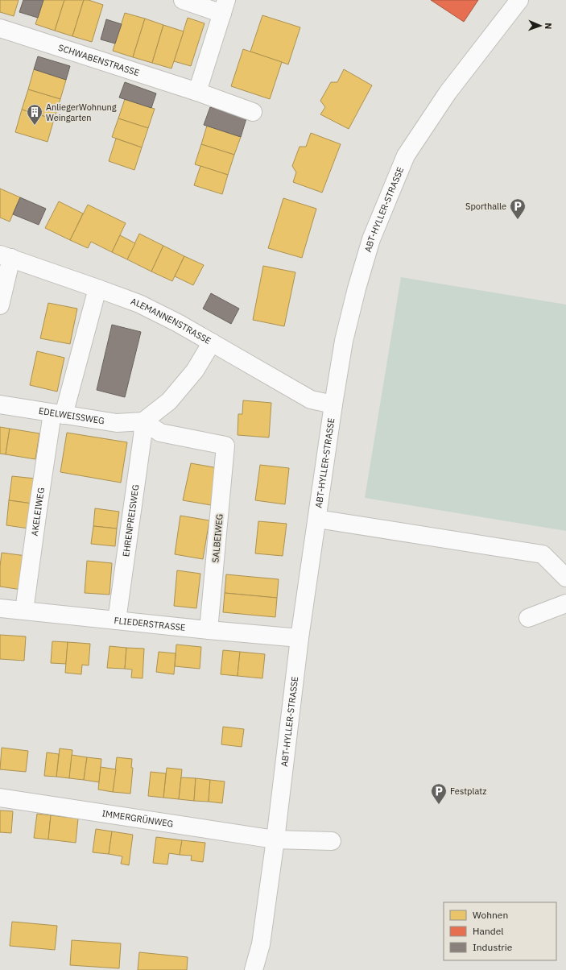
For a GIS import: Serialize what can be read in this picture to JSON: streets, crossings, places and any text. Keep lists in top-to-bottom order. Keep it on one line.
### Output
{"streets":{"street":["SCHWABENSTRASSE","ABT-HYLLER-STRASSE","ALEMANNENSTRASSE","EDELWEISSWEG","AKELEIWEG","EHRENPREISWEG","SALBEIWEG","FLIEDERSTRASSE","IMMERGRÜNWEG"]},"crossings":[["ABT-HYLLER-STRASSE","ALEMANNENSTRASSE"],["ABT-HYLLER-STRASSE","FLIEDERSTRASSE"],["ABT-HYLLER-STRASSE","IMMERGRÜNWEG"],["ALEMANNENSTRASSE","AKELEIWEG"],["EDELWEISSWEG","AKELEIWEG"],["EDELWEISSWEG","EHRENPREISWEG"],["EDELWEISSWEG","SALBEIWEG"],["AKELEIWEG","FLIEDERSTRASSE"],["EHRENPREISWEG","SALBEIWEG"],["EHRENPREISWEG","FLIEDERSTRASSE"],["SALBEIWEG","FLIEDERSTRASSE"]],"places":{"building":["AnliegerWohnung Weingarten"],"parking":["Sporthalle","Festplatz"]},"legend":["Wohnen","Handel","Industrie"],"north":"right"}
